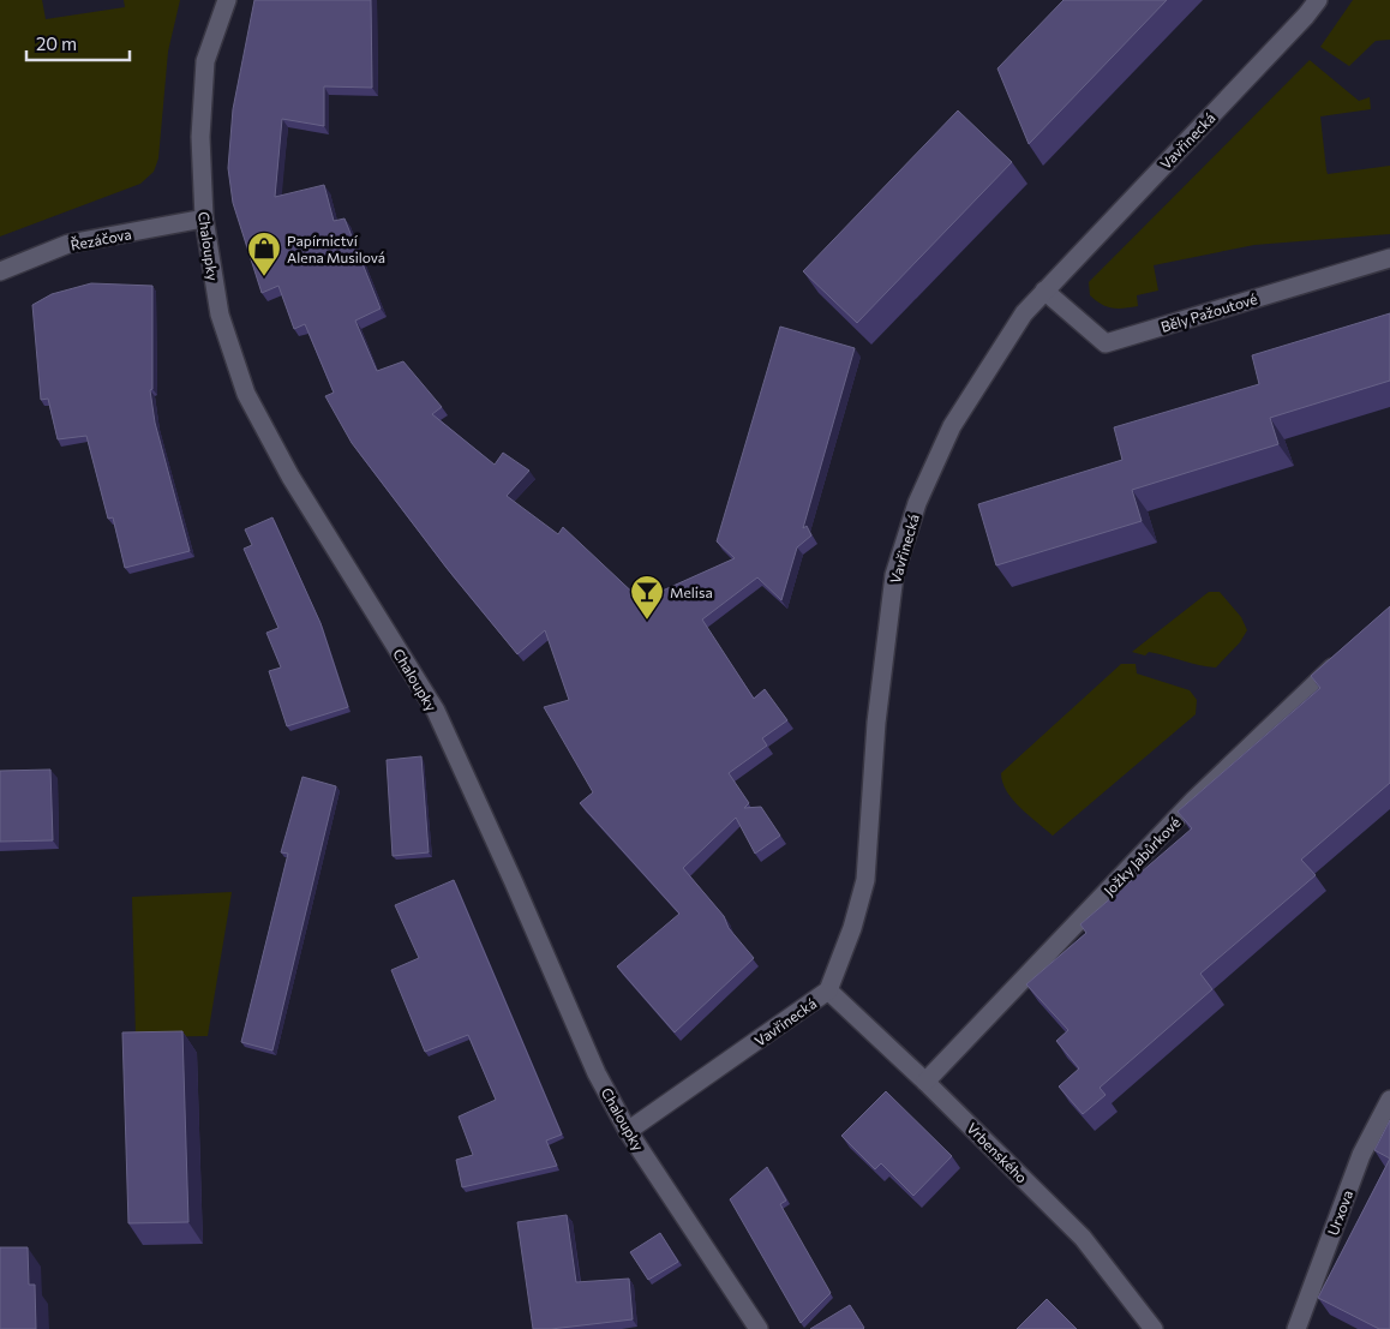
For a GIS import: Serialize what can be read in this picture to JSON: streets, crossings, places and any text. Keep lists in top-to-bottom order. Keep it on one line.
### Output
{"streets":{"street":["Vavřinecká","Řezáčova","Chaloupky","Běly Pažoutové","Jožky Jabůrkové","Vrbenského","Urxova"]},"crossings":[["Vavřinecká","Chaloupky"],["Vavřinecká","Běly Pažoutové"],["Vavřinecká","Vrbenského"],["Řezáčova","Chaloupky"],["Jožky Jabůrkové","Vrbenského"]],"places":{"shop":["Papírnictví Alena Musilová"],"bar":["Melisa"]},"scale_bar":"20 m"}
